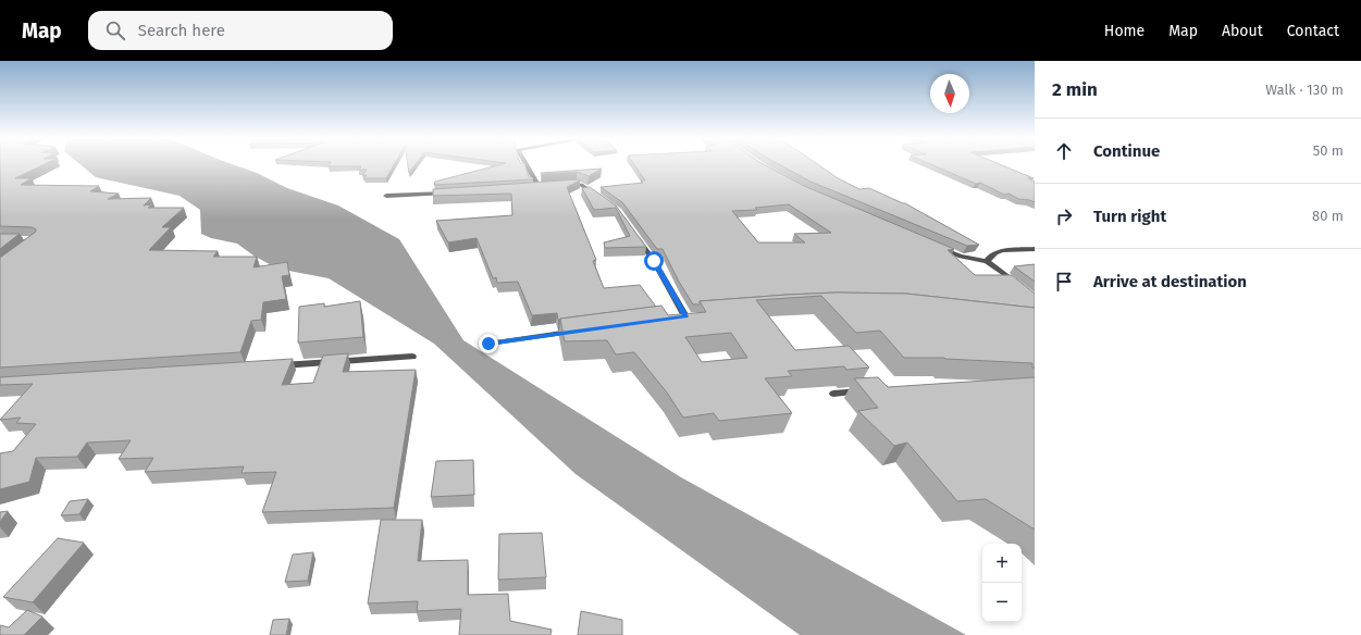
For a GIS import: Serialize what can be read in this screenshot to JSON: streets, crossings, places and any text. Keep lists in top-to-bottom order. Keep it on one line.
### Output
{"north":"bottom","page":{"header":"Map","search":"Search here","nav":["Home","Map","About","Contact"],"heading":["2 min","Walk · 130 m"],"list":[["Continue","50 m"],["Turn right","80 m"],"Arrive at destination"],"map_buttons":["+","−"]}}
